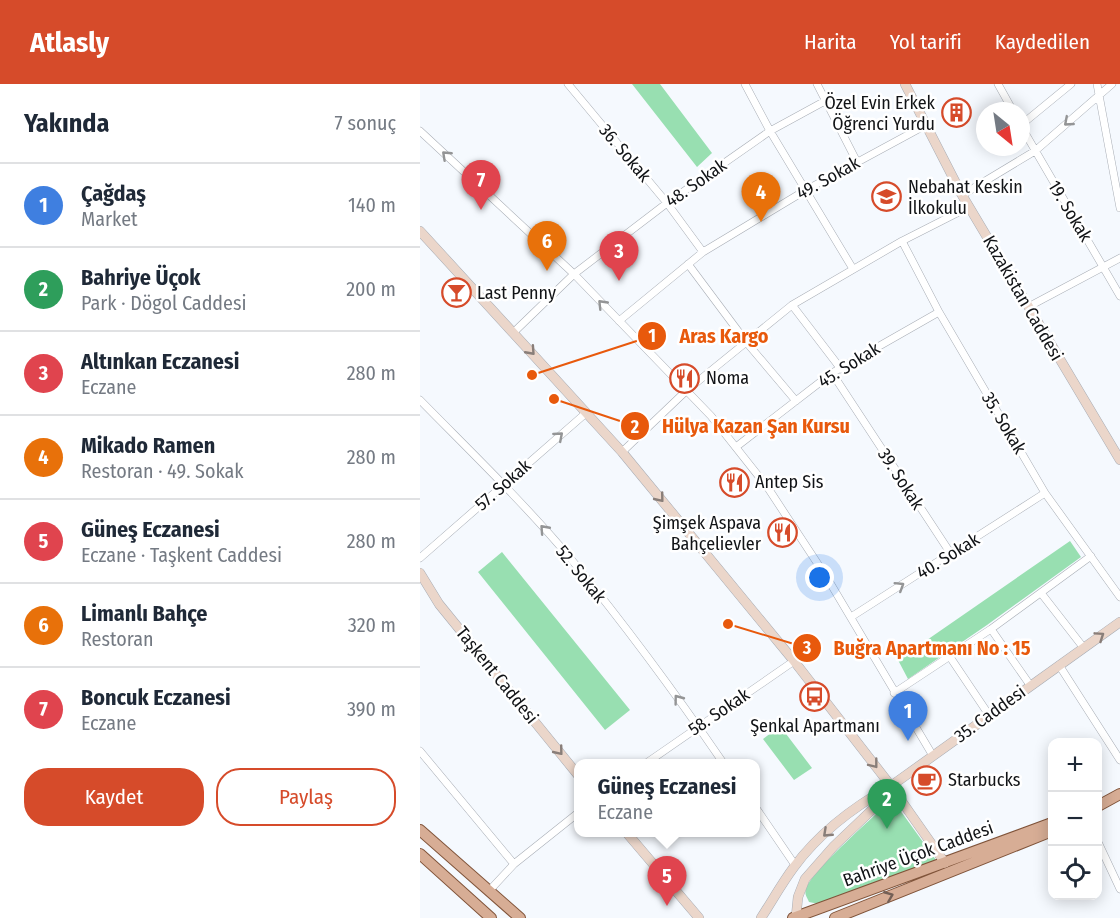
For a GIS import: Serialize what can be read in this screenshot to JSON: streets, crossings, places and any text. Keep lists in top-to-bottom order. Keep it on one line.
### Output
{"streets":{"main road":["Bahriye Üçok Caddesi"],"street":["36. Sokak","49. Sokak","48. Sokak","19. Sokak","Kazakistan Caddesi","45. Sokak","35. Sokak","39. Sokak","57. Sokak","40. Sokak","52. Sokak","Taşkent Caddesi","58. Sokak","35. Caddesi"]},"crossings":[["36. Sokak","49. Sokak"],["36. Sokak","48. Sokak"],["49. Sokak","Kazakistan Caddesi"],["45. Sokak","35. Sokak"],["45. Sokak","39. Sokak"],["35. Sokak","40. Sokak"],["39. Sokak","40. Sokak"],["57. Sokak","52. Sokak"],["52. Sokak","58. Sokak"]],"one_way":["57. Sokak","40. Sokak","52. Sokak","Taşkent Caddesi"],"places":{"building":["Özel Evin Erkek Öğrenci Yurdu"],"school or university":["Nebahat Keskin İlkokulu"],"bar":["Last Penny"],"other":["Aras Kargo","Hülya Kazan Şan Kursu","Buğra Apartmanı No : 15"],"restaurant":["Noma","Antep Sis","Şimşek Aspava Bahçelievler"],"bus stop":["Şenkal Apartmanı"],"cafe":["Starbucks"]},"north":"bottom right","page":{"header":"Atlasly","nav":["Harita","Yol tarifi","Kaydedilen"],"heading":["Yakında","7 sonuç"],"pins":["7","4","6","3","1","2","5"],"list":[{"mark":"1","name":"Çağdaş","note":"Market","value":"140 m"},{"mark":"2","name":"Bahriye Üçok","note":"Park · Dögol Caddesi","value":"200 m"},{"mark":"3","name":"Altınkan Eczanesi","note":"Eczane","value":"280 m"},{"mark":"4","name":"Mikado Ramen","note":"Restoran · 49. Sokak","value":"280 m"},{"mark":"5","name":"Güneş Eczanesi","note":"Eczane · Taşkent Caddesi","value":"280 m"},{"mark":"6","name":"Limanlı Bahçe","note":"Restoran","value":"320 m"},{"mark":"7","name":"Boncuk Eczanesi","note":"Eczane","value":"390 m"}],"map_buttons":["+","−"],"buttons":["Kaydet","Paylaş"],"popup":["Güneş Eczanesi","Eczane"]}}
